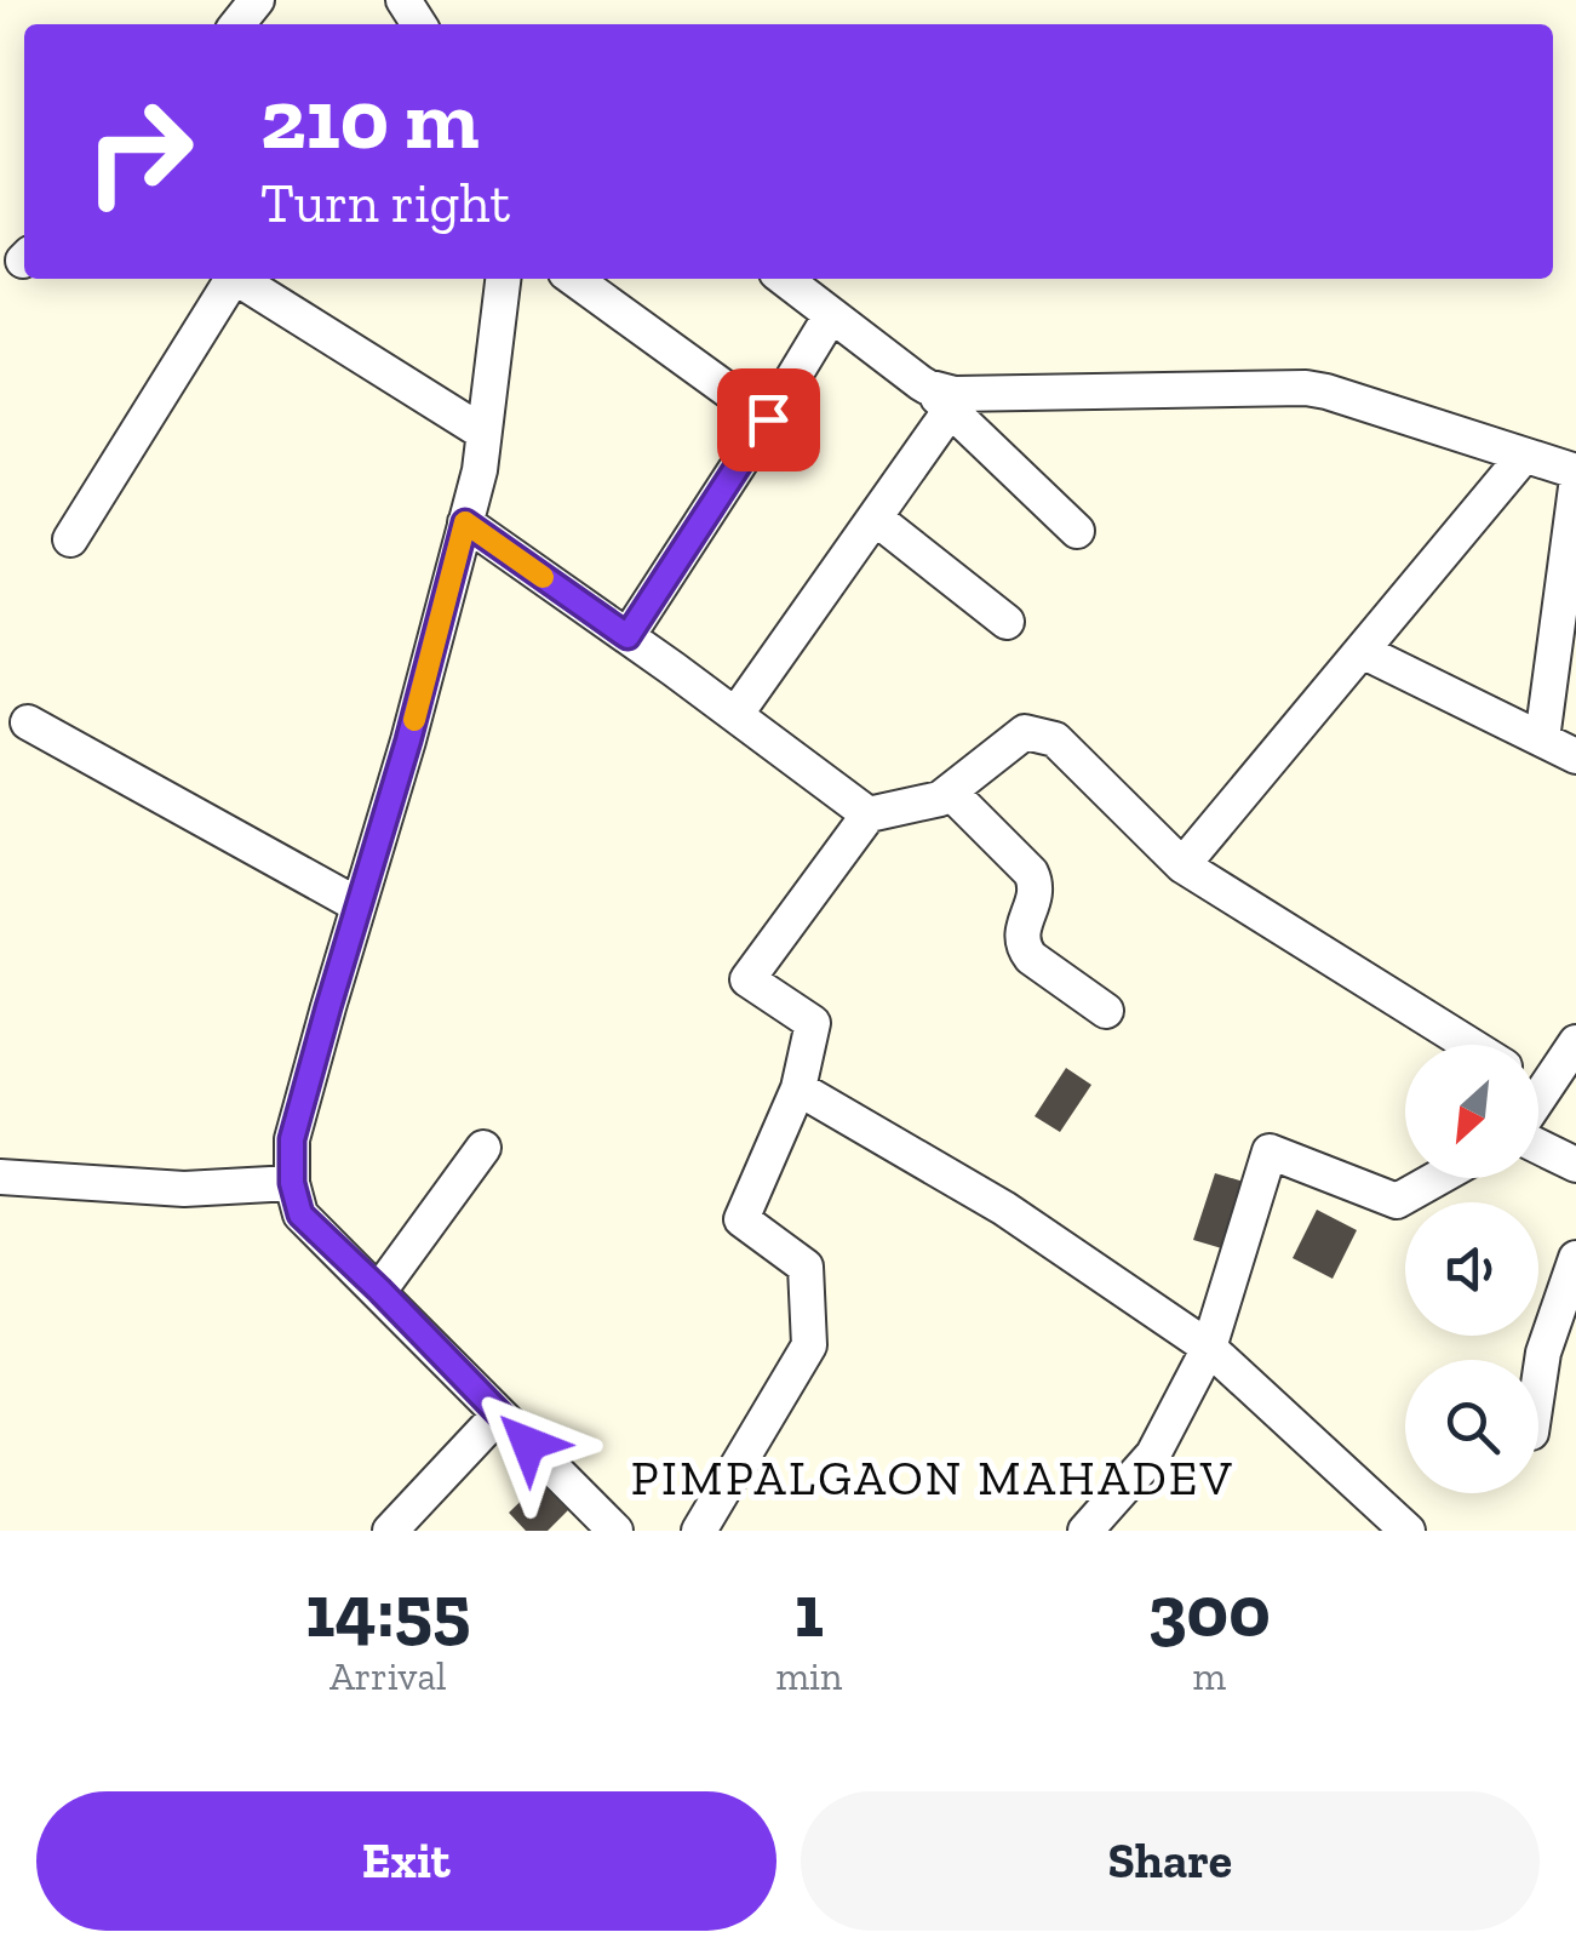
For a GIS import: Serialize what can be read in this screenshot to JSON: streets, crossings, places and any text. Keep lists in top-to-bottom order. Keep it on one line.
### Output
{"districts":["PIMPALGAON MAHADEV"],"north":"bottom left","page":{"turn":["210 m","Turn right"],"eta":["14:55","Arrival","1","min","300","m"],"buttons":["Exit","Share"]}}
